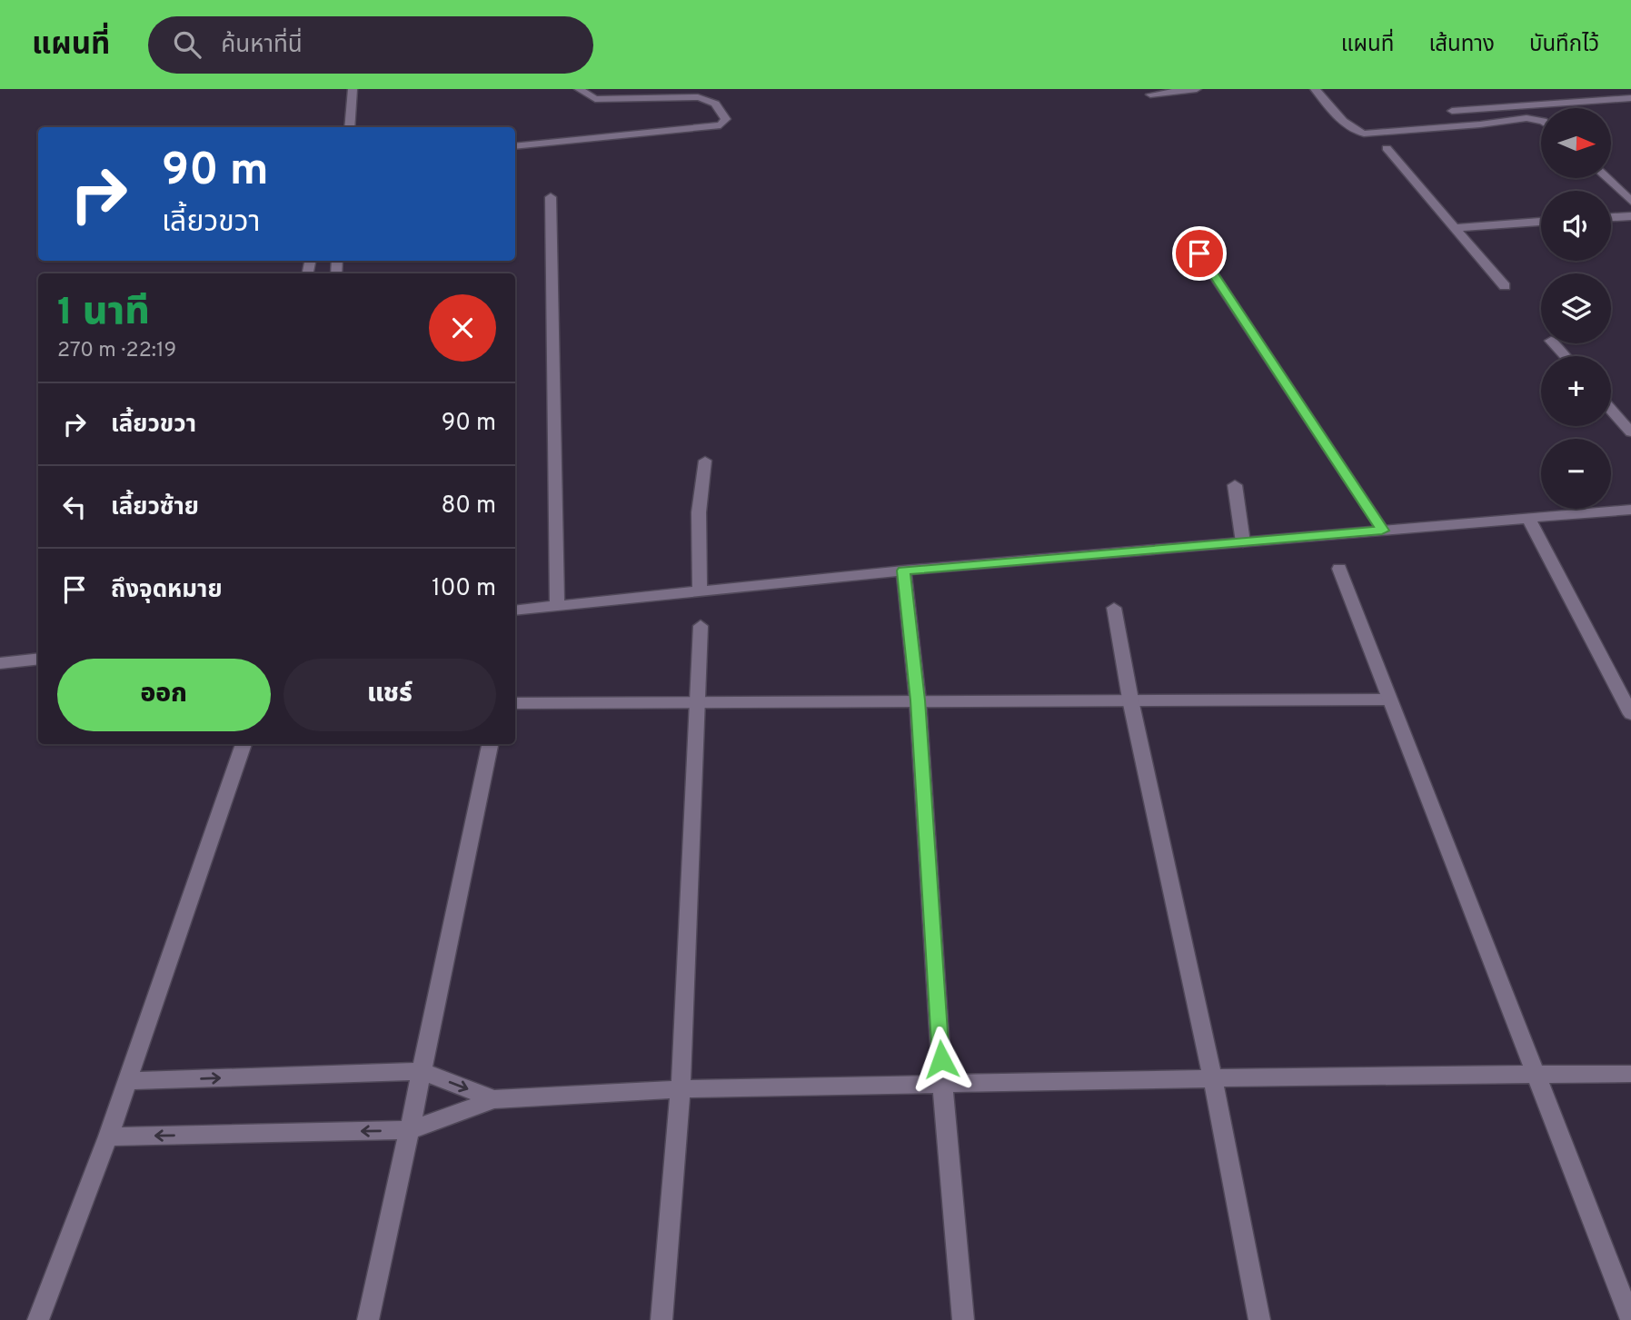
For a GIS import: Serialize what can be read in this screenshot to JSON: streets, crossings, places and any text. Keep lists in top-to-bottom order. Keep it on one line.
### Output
{"north":"right","page":{"header":"แผนที่","search":"ค้นหาที่นี่","nav":["แผนที่","เส้นทาง","บันทึกไว้"],"map_buttons":["+","−"],"turn":["90 m","เลี้ยวขวา"],"heading":["1 นาที","270 m · 22:19"],"list":[{"name":"เลี้ยวขวา","value":"90 m"},{"name":"เลี้ยวซ้าย","value":"80 m"},{"name":"ถึงจุดหมาย","value":"100 m"}],"buttons":["ออก","แชร์"]}}
